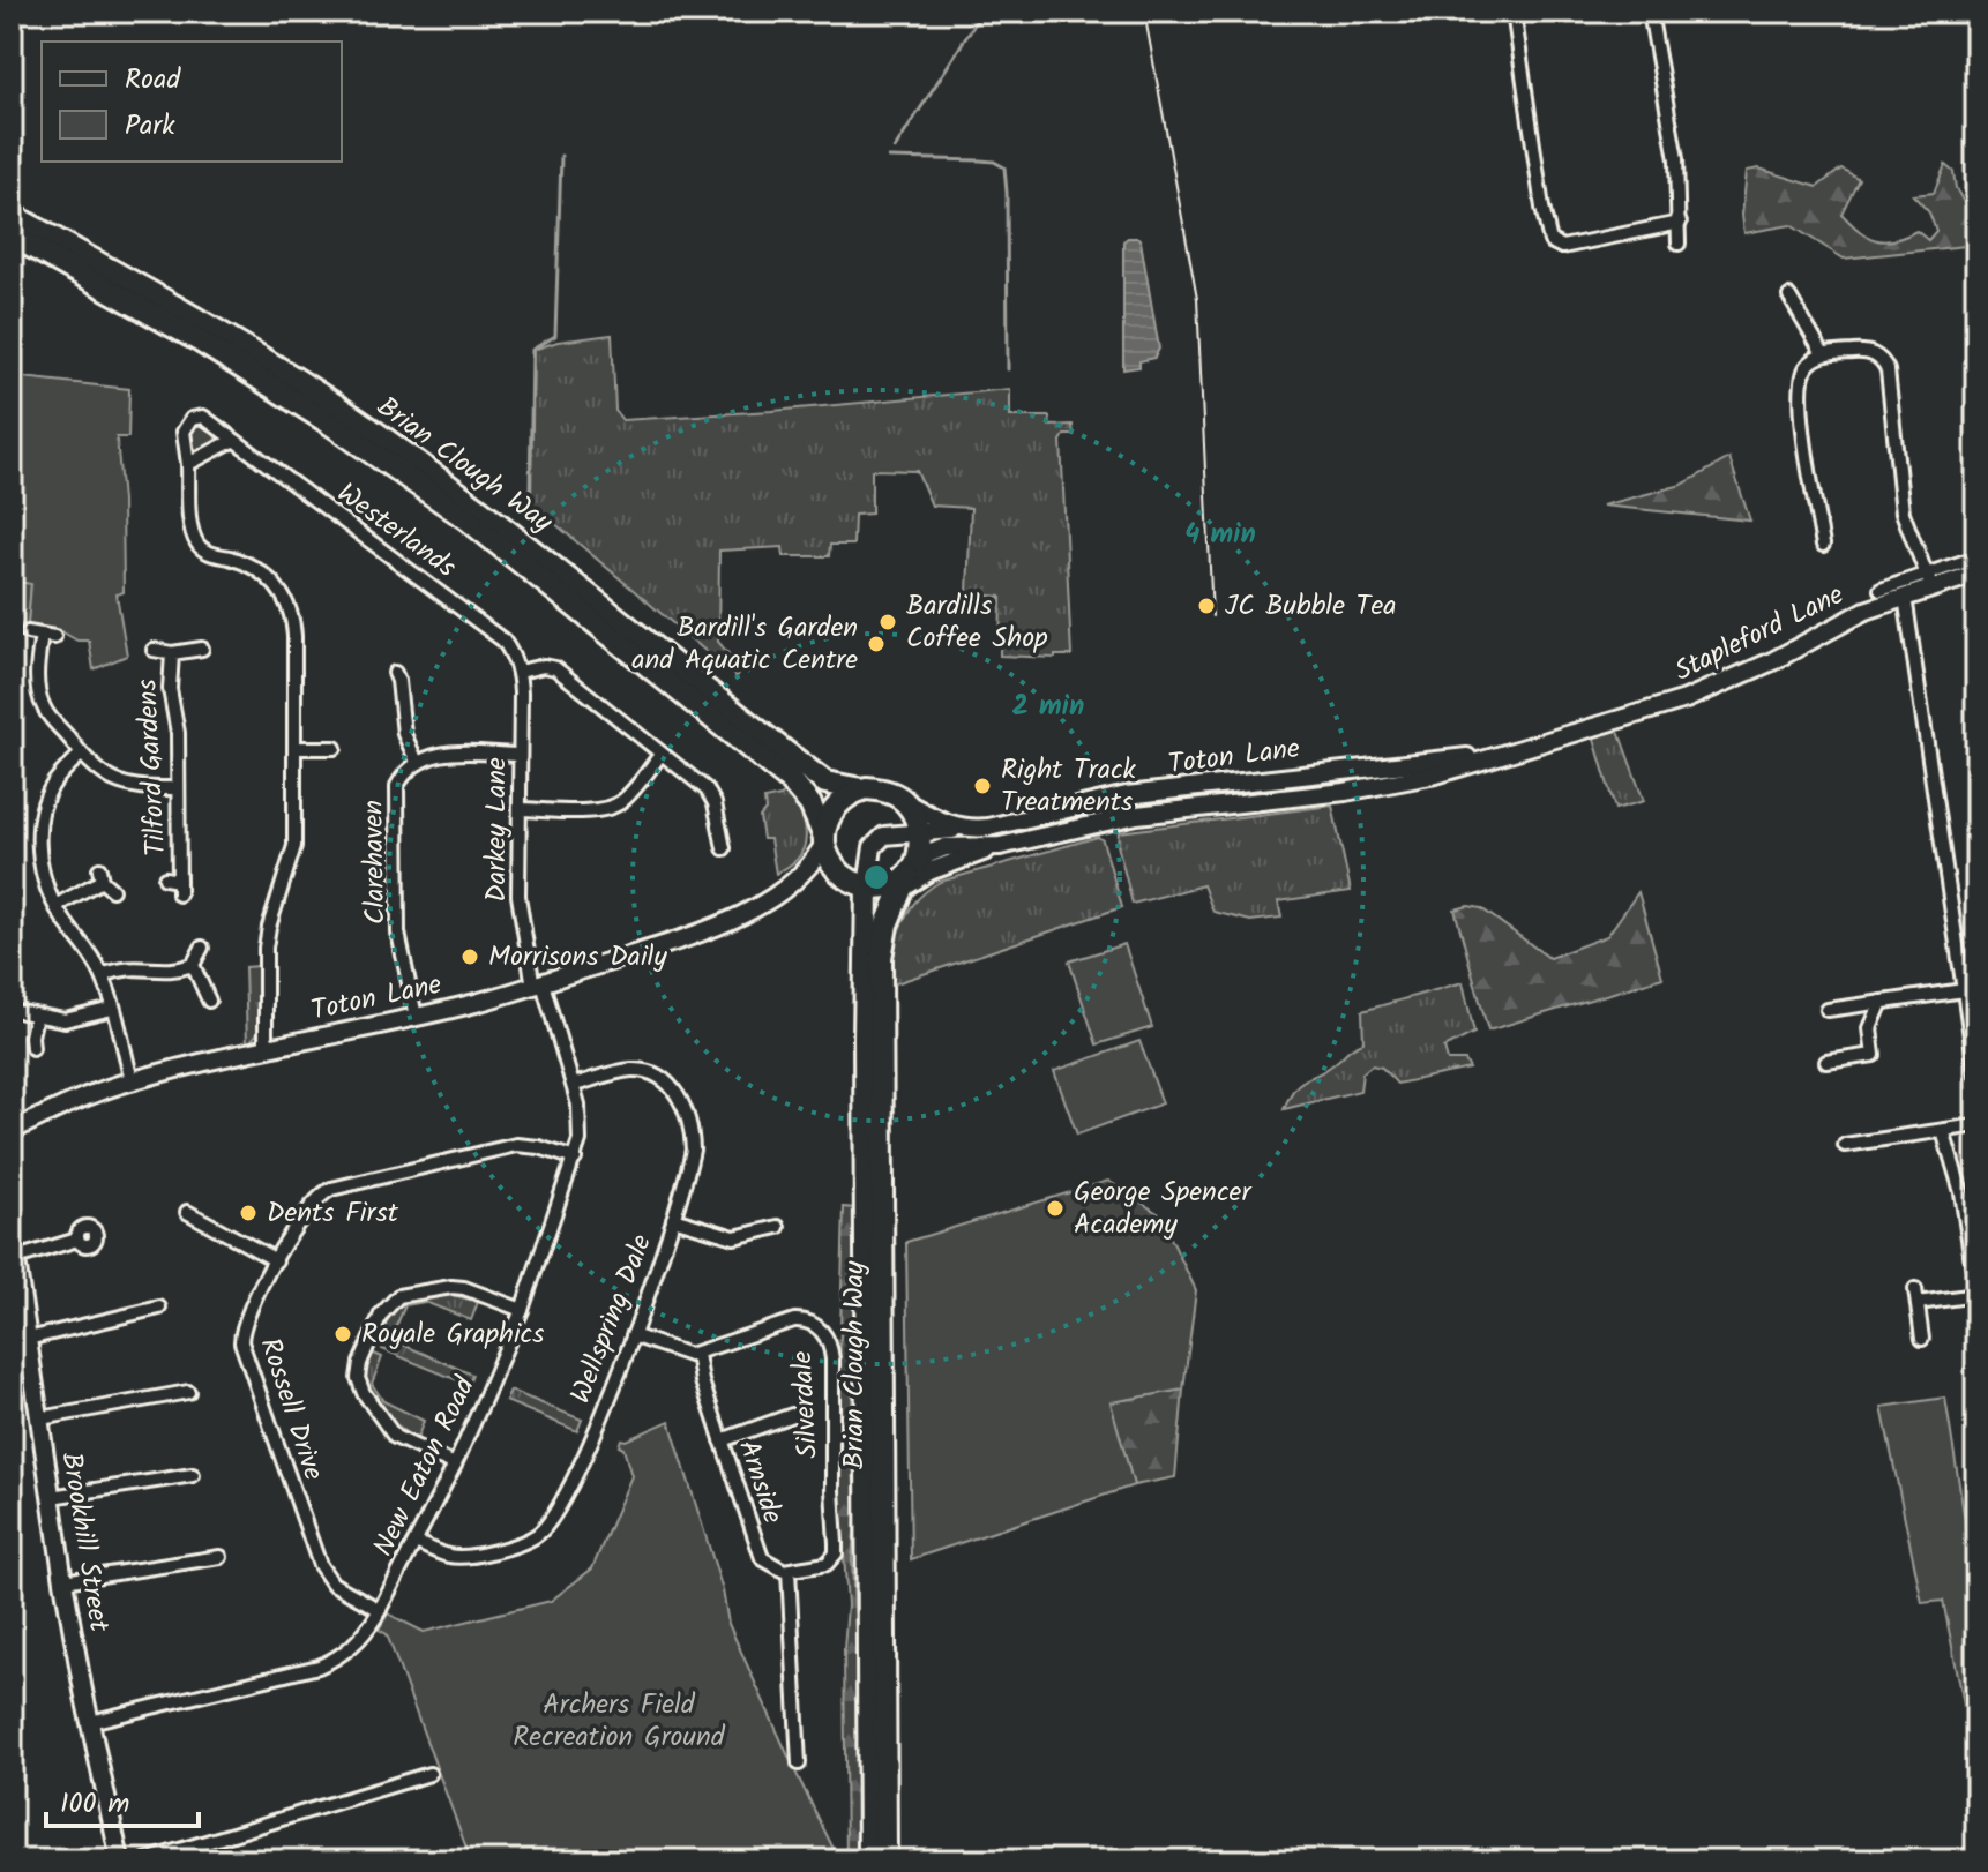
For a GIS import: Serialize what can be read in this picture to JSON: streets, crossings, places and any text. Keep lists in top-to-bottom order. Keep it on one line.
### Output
{"streets":{"highway":["Brian Clough Way"],"main road":["Stapleford Lane","Toton Lane","Brookhill Street"],"street":["Westerlands","Tilford Gardens","Darkey Lane","Clarehaven","Wellspring Dale","Silverdale","Rossell Drive","New Eaton Road","Arnside"]},"crossings":[["Brian Clough Way","Toton Lane"],["Westerlands","Toton Lane"],["Westerlands","Darkey Lane"],["Stapleford Lane","Toton Lane"],["Toton Lane","Darkey Lane"],["Toton Lane","Clarehaven"],["Toton Lane","New Eaton Road"],["Darkey Lane","New Eaton Road"],["Wellspring Dale","New Eaton Road"],["Silverdale","Arnside"],["Rossell Drive","New Eaton Road"],["New Eaton Road","Brookhill Street"]],"parks":["Archers Field Recreation Ground"],"places":["JC Bubble Tea","Bardills Coffee Shop","Bardill's Garden and Aquatic Centre","Right Track Treatments","Morrisons Daily","George Spencer Academy","Dents First","Royale Graphics"],"legend":["Road","Park"],"scale_bar":"100 m","rings":["4 min","2 min"]}
